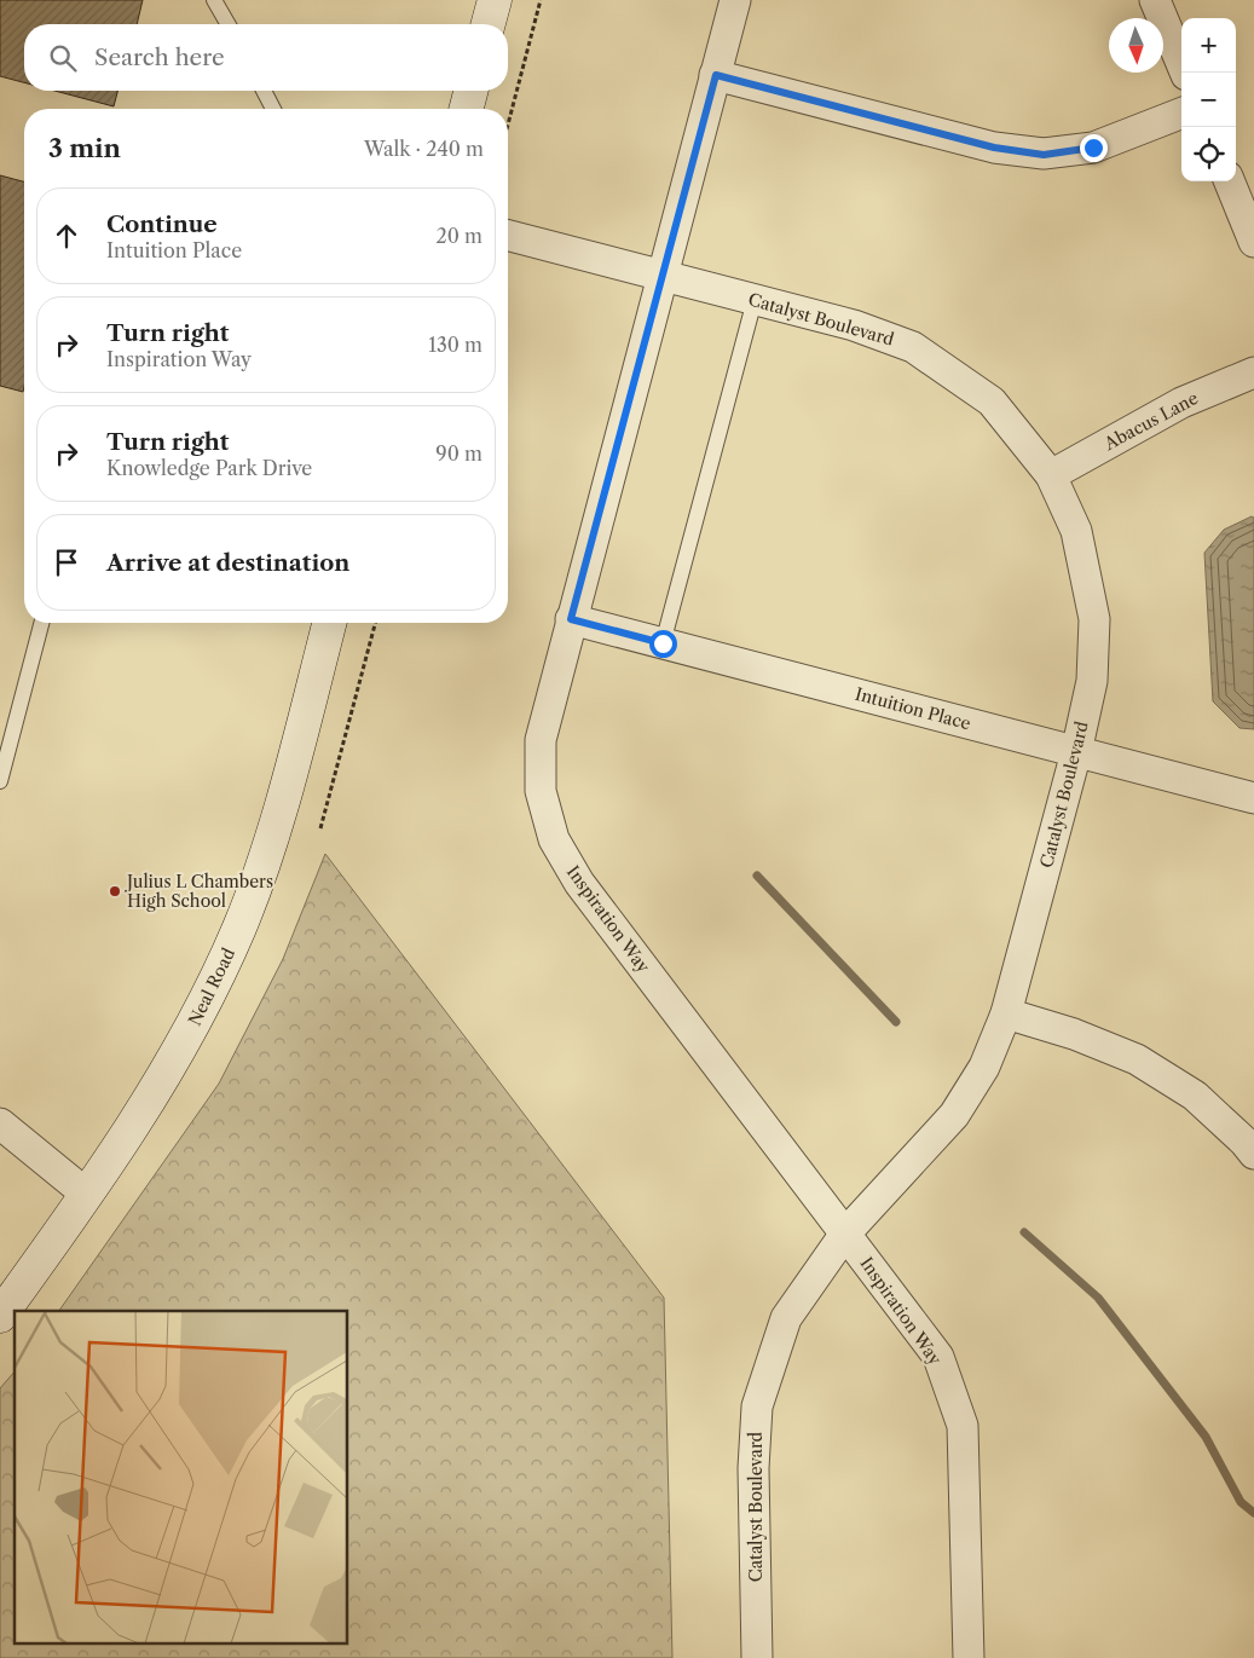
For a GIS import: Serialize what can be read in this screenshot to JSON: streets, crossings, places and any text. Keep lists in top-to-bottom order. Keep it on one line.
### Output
{"streets":{"street":["Catalyst Boulevard","Abacus Lane","Intuition Place","Inspiration Way","Neal Road"]},"crossings":[["Catalyst Boulevard","Abacus Lane"],["Catalyst Boulevard","Intuition Place"],["Catalyst Boulevard","Inspiration Way"],["Intuition Place","Inspiration Way"]],"places":["Julius L Chambers High School"],"north":"bottom","page":{"map_buttons":["+","−"],"search":"Search here","heading":["3 min","Walk · 240 m"],"list":[["Continue","Intuition Place","20 m"],["Turn right","Inspiration Way","130 m"],["Turn right","Knowledge Park Drive","90 m"],"Arrive at destination"]}}
